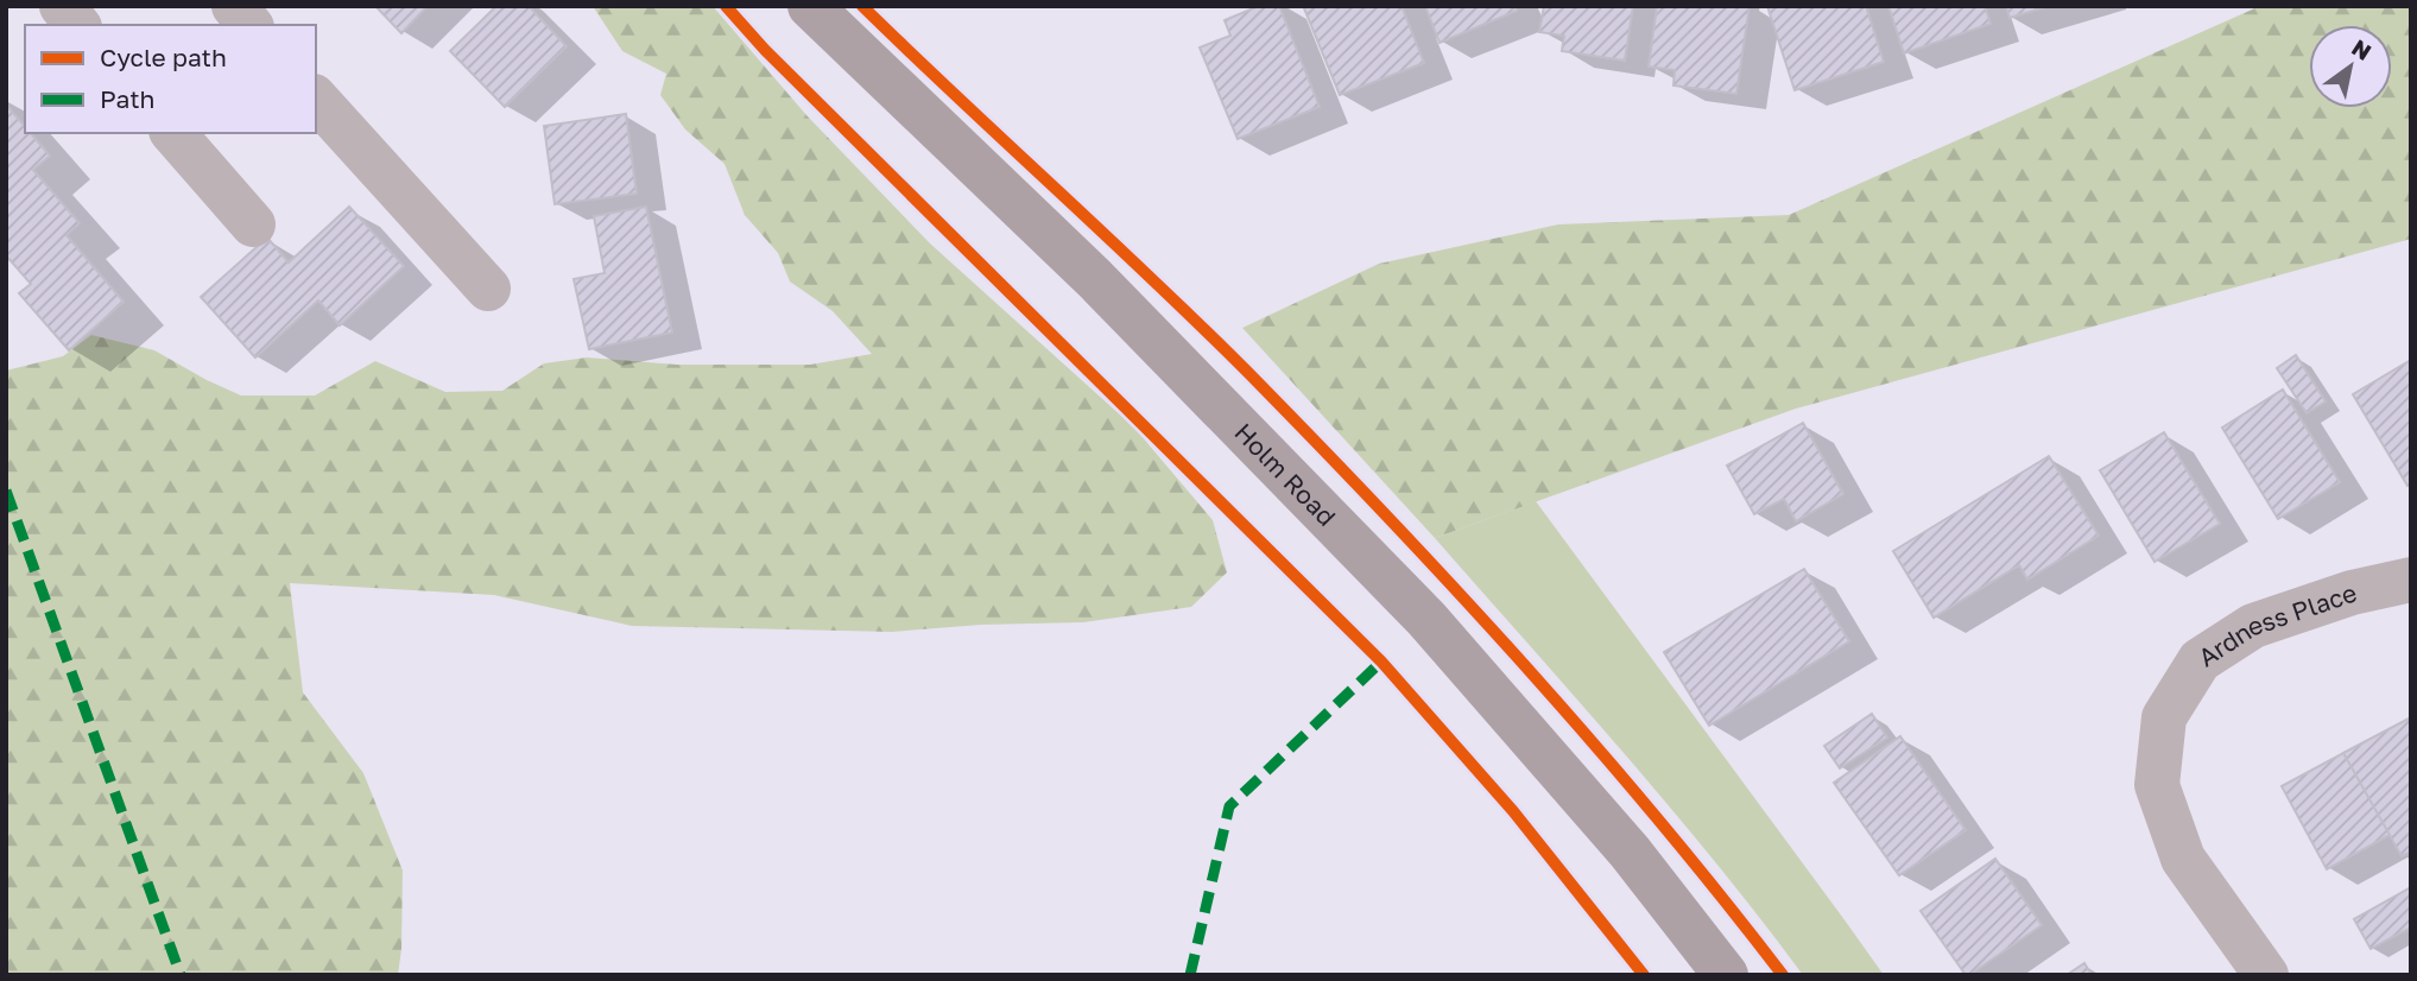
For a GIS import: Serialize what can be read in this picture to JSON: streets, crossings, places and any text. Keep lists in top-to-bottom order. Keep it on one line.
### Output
{"streets":{"main road":["Holm Road"],"street":["Ardness Place"]},"legend":["Cycle path","Path"],"north":"top right"}
